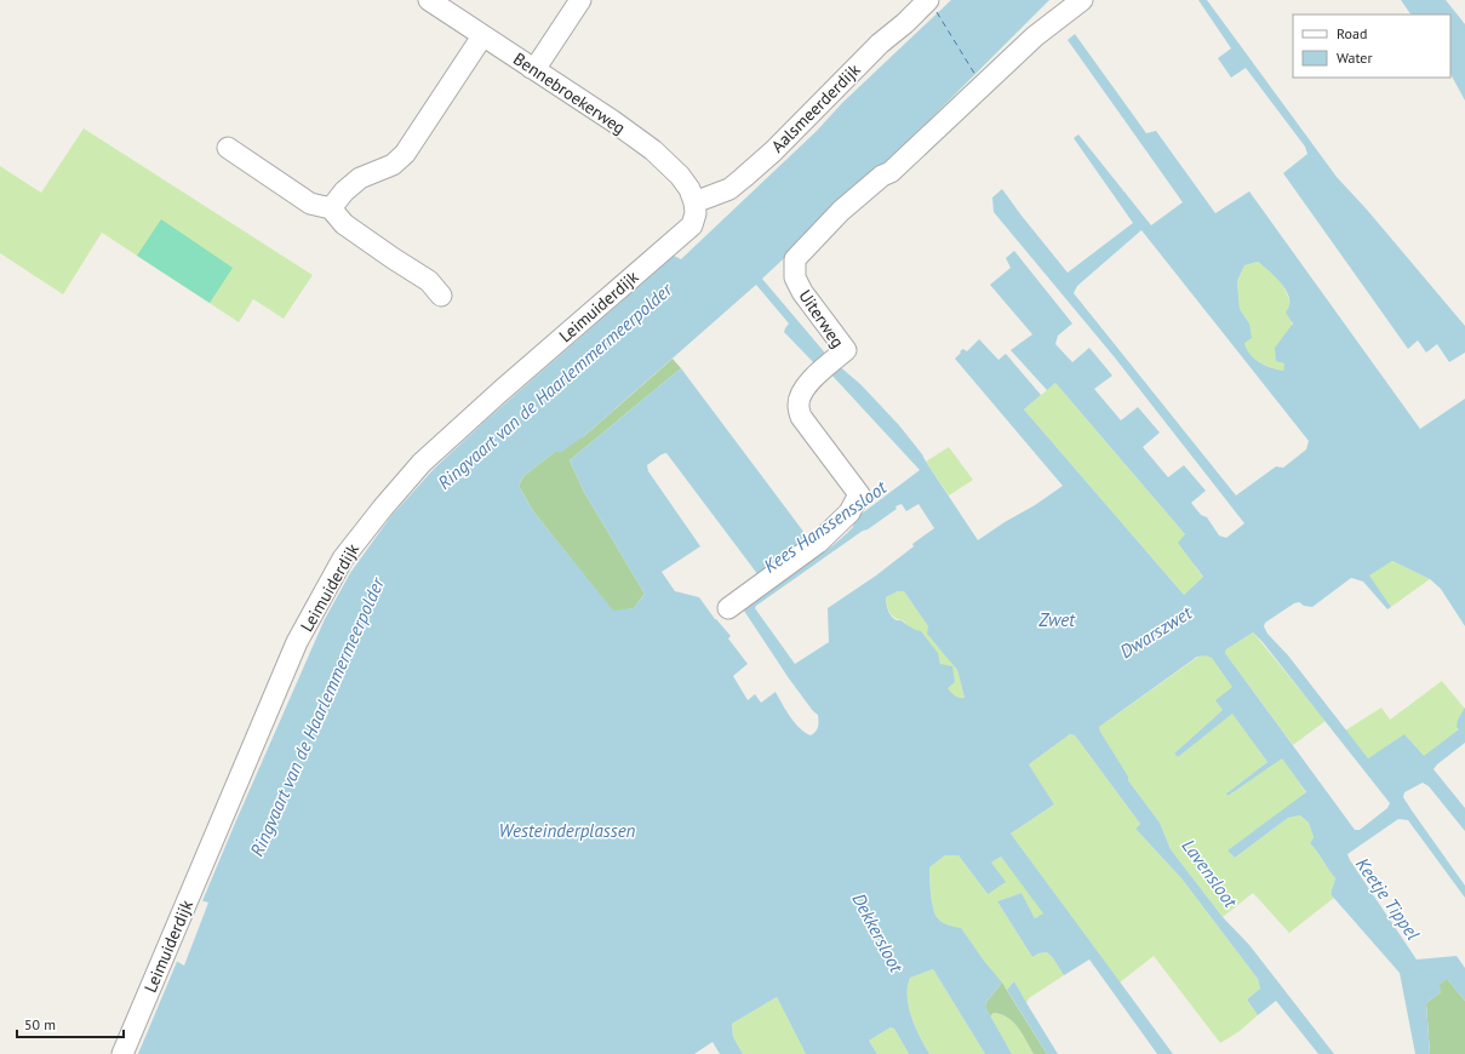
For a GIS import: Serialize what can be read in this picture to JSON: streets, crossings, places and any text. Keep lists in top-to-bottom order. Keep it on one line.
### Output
{"streets":{"street":["Bennebroekerweg","Aalsmeerderdijk","Leimuiderdijk","Uiterweg"]},"crossings":[["Bennebroekerweg","Aalsmeerderdijk"],["Bennebroekerweg","Leimuiderdijk"],["Aalsmeerderdijk","Leimuiderdijk"]],"water":["Ringvaart van de Haarlemmermeerpolder","Kees Hanssenssloot","Zwet","Dwarszwet","Westeinderplassen","Lavensloot","Keetje Tippel","Dekkersloot"],"legend":["Road","Water"],"scale_bar":"50 m"}
